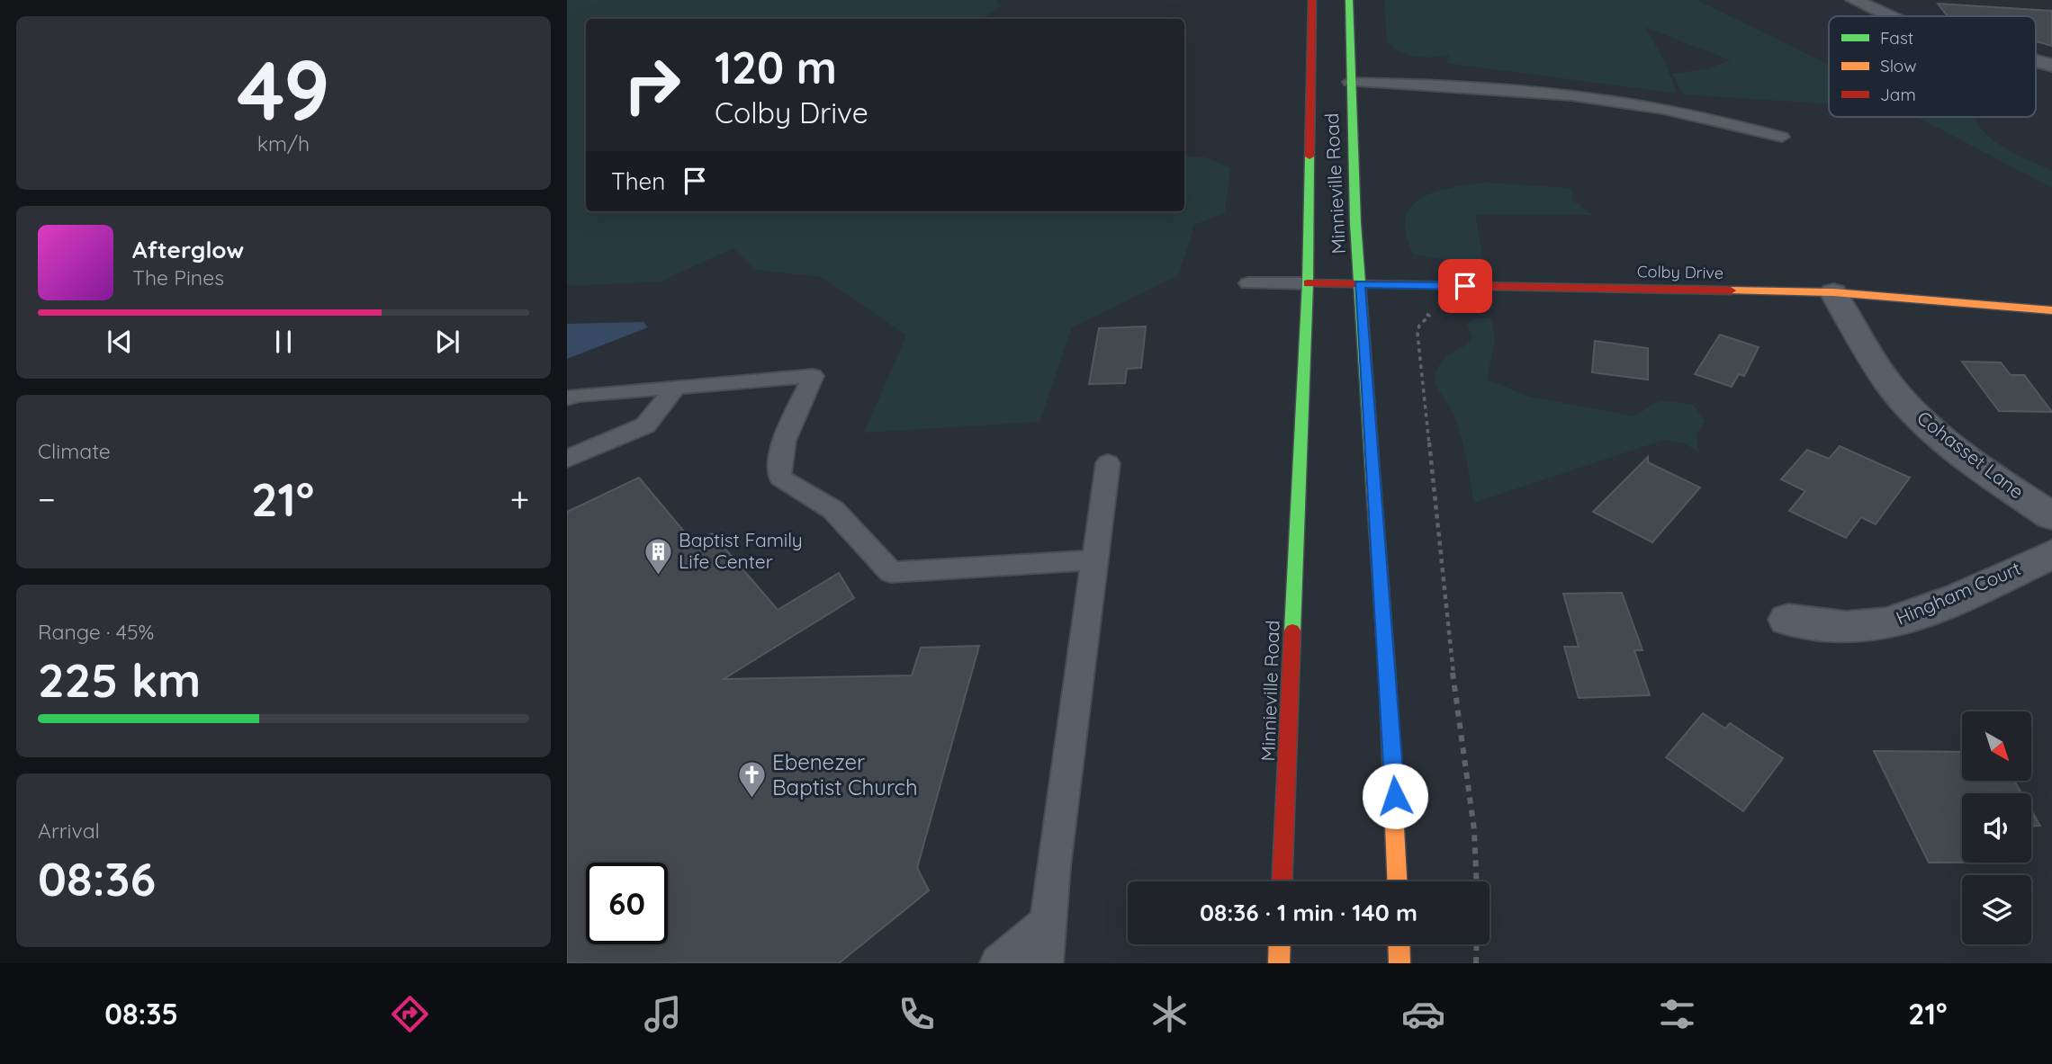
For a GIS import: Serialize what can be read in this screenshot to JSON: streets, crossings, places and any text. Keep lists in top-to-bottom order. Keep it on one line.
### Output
{"streets":{"main road":["Minnieville Road","Colby Drive"],"street":["Cohasset Lane","Hingham Court"]},"crossings":[["Minnieville Road","Colby Drive"],["Colby Drive","Cohasset Lane"]],"places":{"building":["Baptist Family Life Center"],"church":["Ebenezer Baptist Church"]},"legend":["Fast","Slow","Jam"],"north":"bottom right","page":{"tile":[["49","km/h"],"Climate",["Range · 45%","225 km"],["Arrival","08:36"]],"turn":["120 m","Colby Drive"],"then":"Then","song":["Afterglow","The Pines"],"heat":["−","21°","+"],"limit":"60","trip":"08:36 · 1 min · 140 m","tabs":["08:35","21°"]}}
